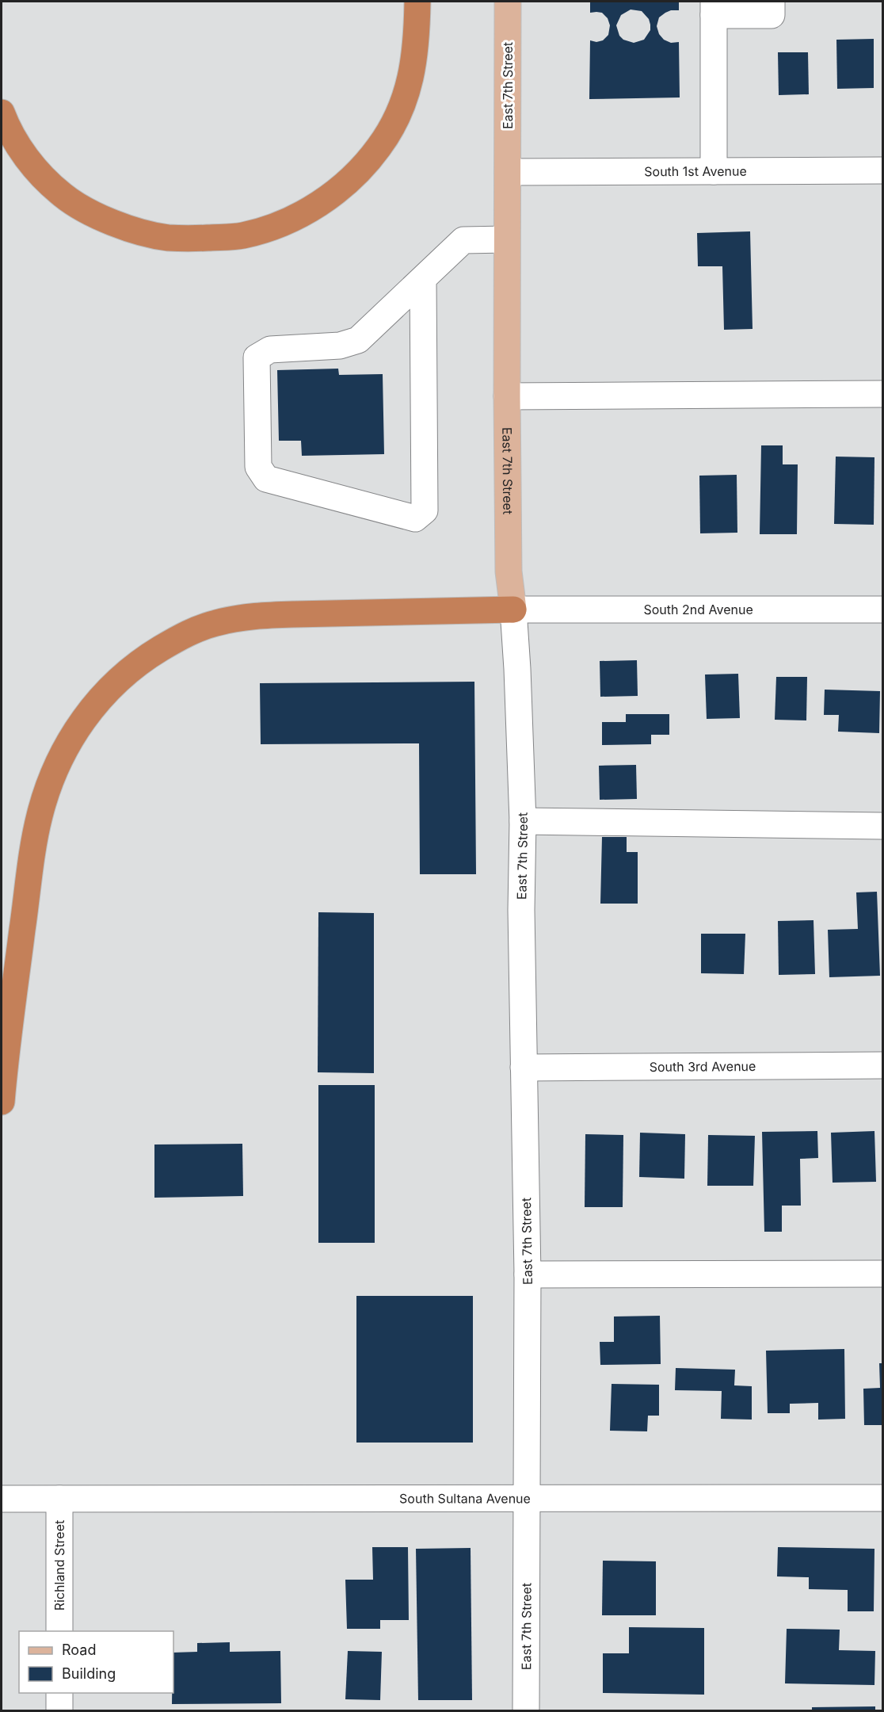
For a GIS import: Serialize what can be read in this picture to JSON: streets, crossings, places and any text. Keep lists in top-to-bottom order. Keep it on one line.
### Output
{"streets":{"main road":["East 7th Street"],"street":["South 1st Avenue","South 2nd Avenue","South 3rd Avenue","South Sultana Avenue","Richland Street"]},"crossings":[["East 7th Street","South 1st Avenue"],["East 7th Street","South 2nd Avenue"],["East 7th Street","South 3rd Avenue"],["East 7th Street","South Sultana Avenue"],["South Sultana Avenue","Richland Street"]],"legend":["Road","Building"]}
